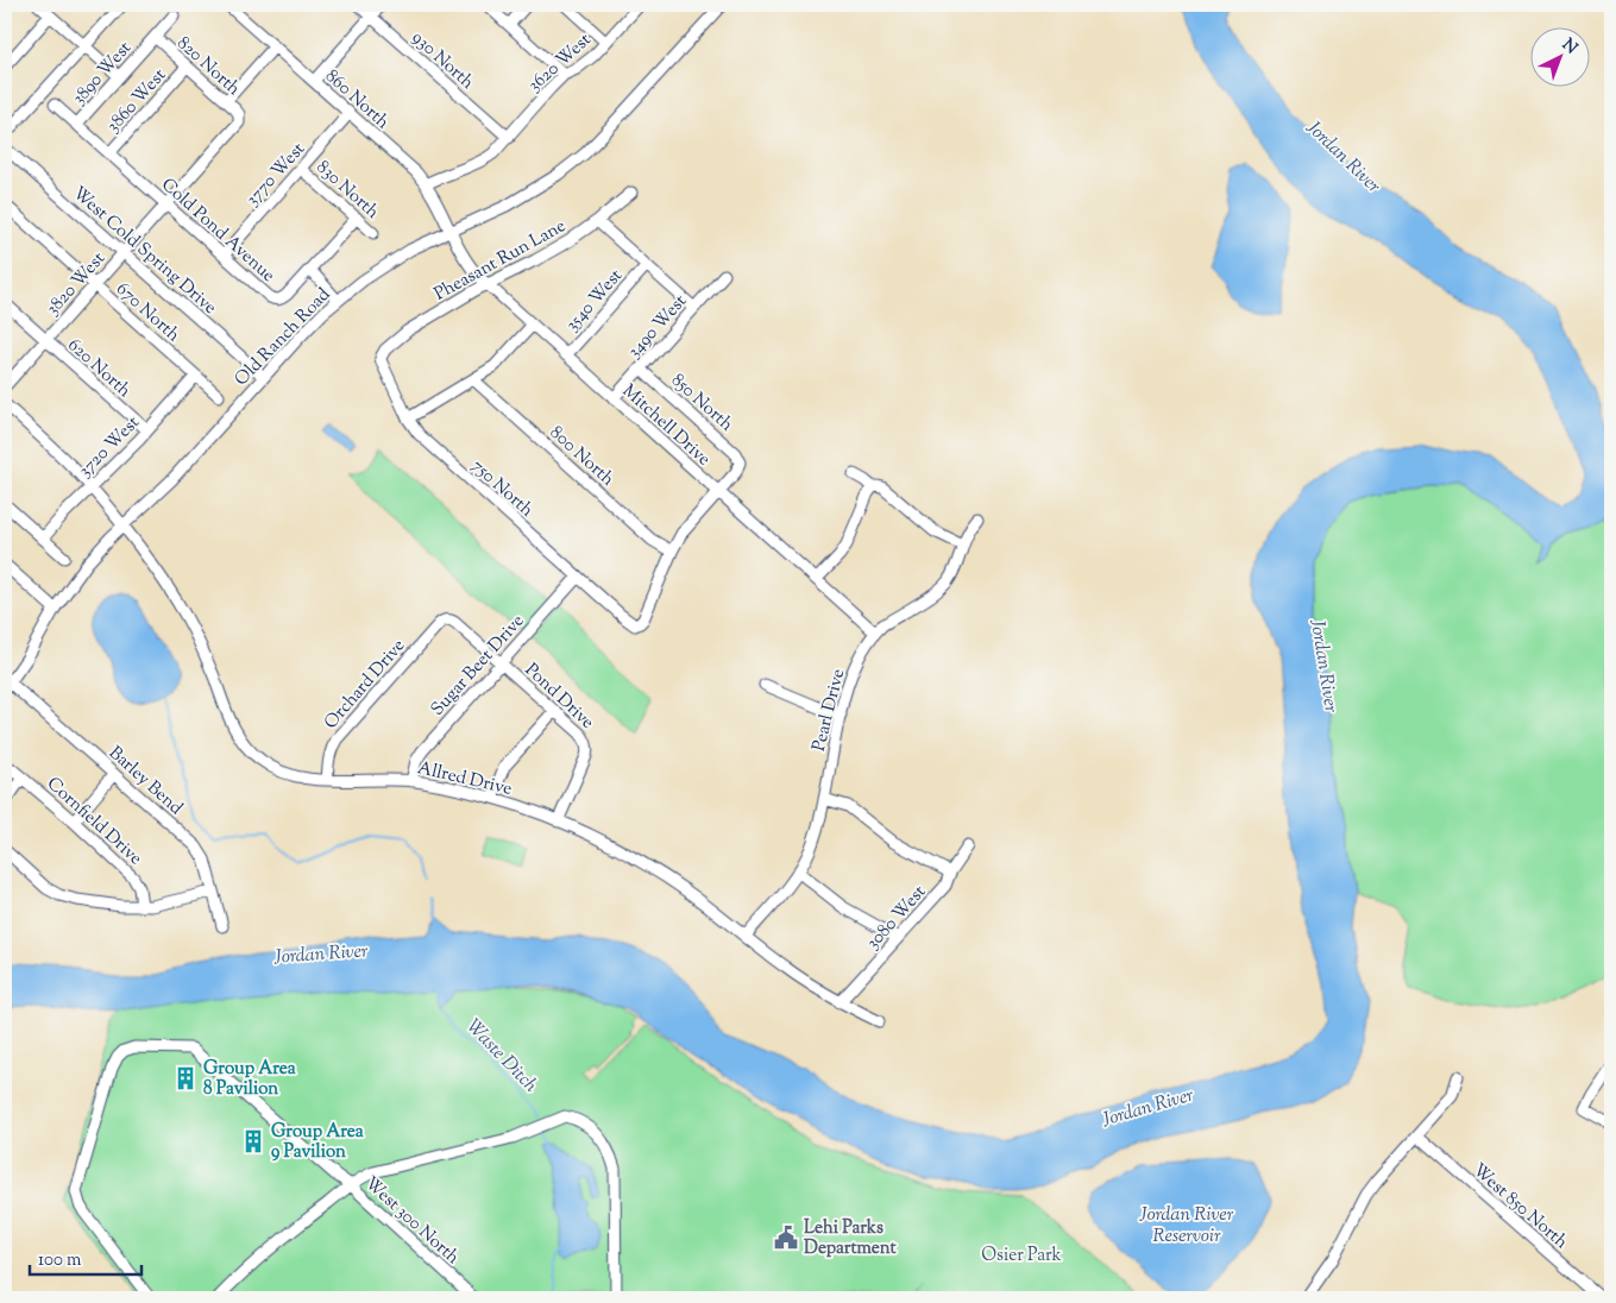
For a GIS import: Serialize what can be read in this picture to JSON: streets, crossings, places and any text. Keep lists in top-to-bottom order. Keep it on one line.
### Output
{"streets":{"street":["930 North","3620 West","820 North","3890 West","860 North","3860 West","3770 West","830 North","Cold Pond Avenue","West Cold Spring Drive","Pheasant Run Lane","3820 West","3540 West","670 North","3490 West","Old Ranch Road","620 North","850 North","Mitchell Drive","3720 West","800 North","750 North","Sugar Beet Drive","Orchard Drive","Pond Drive","Pearl Drive","Allred Drive","Barley Bend","Cornfield Drive","3080 West","West 850 North","West 300 North"]},"crossings":[["930 North","3620 West"],["3620 West","860 North"],["820 North","3890 West"],["820 North","3860 West"],["820 North","3820 West"],["3890 West","Cold Pond Avenue"],["860 North","3770 West"],["860 North","Old Ranch Road"],["860 North","Mitchell Drive"],["3860 West","Cold Pond Avenue"],["3770 West","830 North"],["3770 West","Cold Pond Avenue"],["830 North","Cold Pond Avenue"],["Cold Pond Avenue","3820 West"],["West Cold Spring Drive","3820 West"],["West Cold Spring Drive","Old Ranch Road"],["Pheasant Run Lane","Mitchell Drive"],["Pheasant Run Lane","750 North"],["3820 West","670 North"],["3820 West","620 North"],["3540 West","Mitchell Drive"],["670 North","3720 West"],["3490 West","850 North"],["3490 West","Mitchell Drive"],["Old Ranch Road","Mitchell Drive"],["Old Ranch Road","Allred Drive"],["Old Ranch Road","Barley Bend"],["620 North","3720 West"],["850 North","Mitchell Drive"],["Mitchell Drive","Pearl Drive"],["3720 West","Allred Drive"],["800 North","750 North"],["750 North","Sugar Beet Drive"],["Sugar Beet Drive","Pond Drive"],["Sugar Beet Drive","Allred Drive"],["Orchard Drive","Pond Drive"],["Orchard Drive","Allred Drive"],["Pond Drive","Allred Drive"],["Pearl Drive","Allred Drive"],["Allred Drive","3080 West"]],"water":["Jordan River","Waste Ditch","Jordan River Reservoir"],"parks":["Osier Park"],"places":{"building":["Group Area 8 Pavilion","Group Area 9 Pavilion"],"public building":["Lehi Parks Department"]},"scale_bar":"100 m","north":"top right"}
